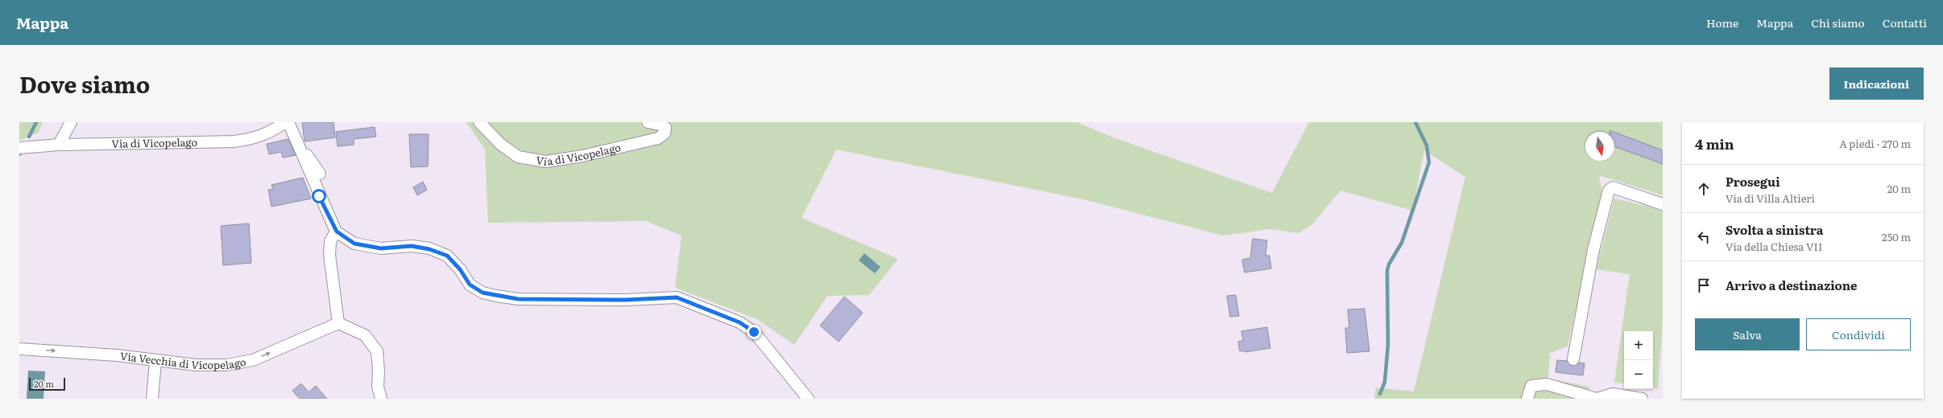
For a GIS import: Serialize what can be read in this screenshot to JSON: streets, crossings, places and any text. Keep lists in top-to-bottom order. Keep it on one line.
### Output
{"streets":{"street":["Via di Vicopelago","Via Vecchia di Vicopelago"]},"one_way":["Via Vecchia di Vicopelago"],"scale_bar":"20 m","north":"bottom","page":{"header":"Mappa","nav":["Home","Mappa","Chi siamo","Contatti"],"title":"Dove siamo","buttons":["Indicazioni",["Salva","Condividi"]],"heading":["4 min","A piedi · 270 m"],"list":[["Prosegui","Via di Villa Altieri","20 m"],["Svolta a sinistra","Via della Chiesa VII","250 m"],"Arrivo a destinazione"],"map_buttons":["+","−"],"scale":"20 m"}}
